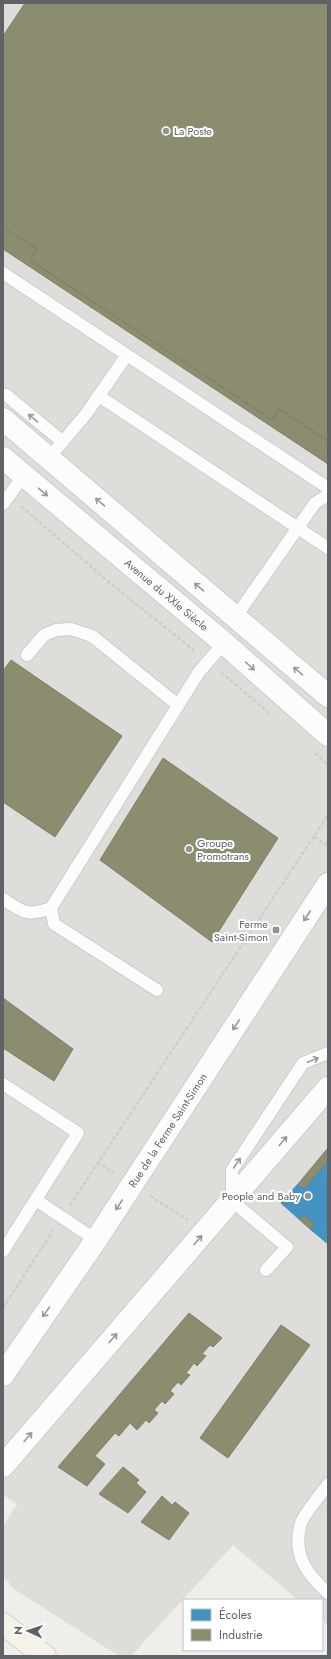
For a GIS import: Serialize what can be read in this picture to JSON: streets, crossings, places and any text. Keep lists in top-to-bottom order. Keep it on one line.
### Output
{"streets":{"street":["Avenue du XXIe Siècle","Rue de la Ferme Saint-Simon"]},"places":{"other":["La Poste","Groupe Promotrans","People and Baby"],"transit":["Ferme Saint-Simon"]},"legend":["Écoles","Industrie"],"north":"left"}
